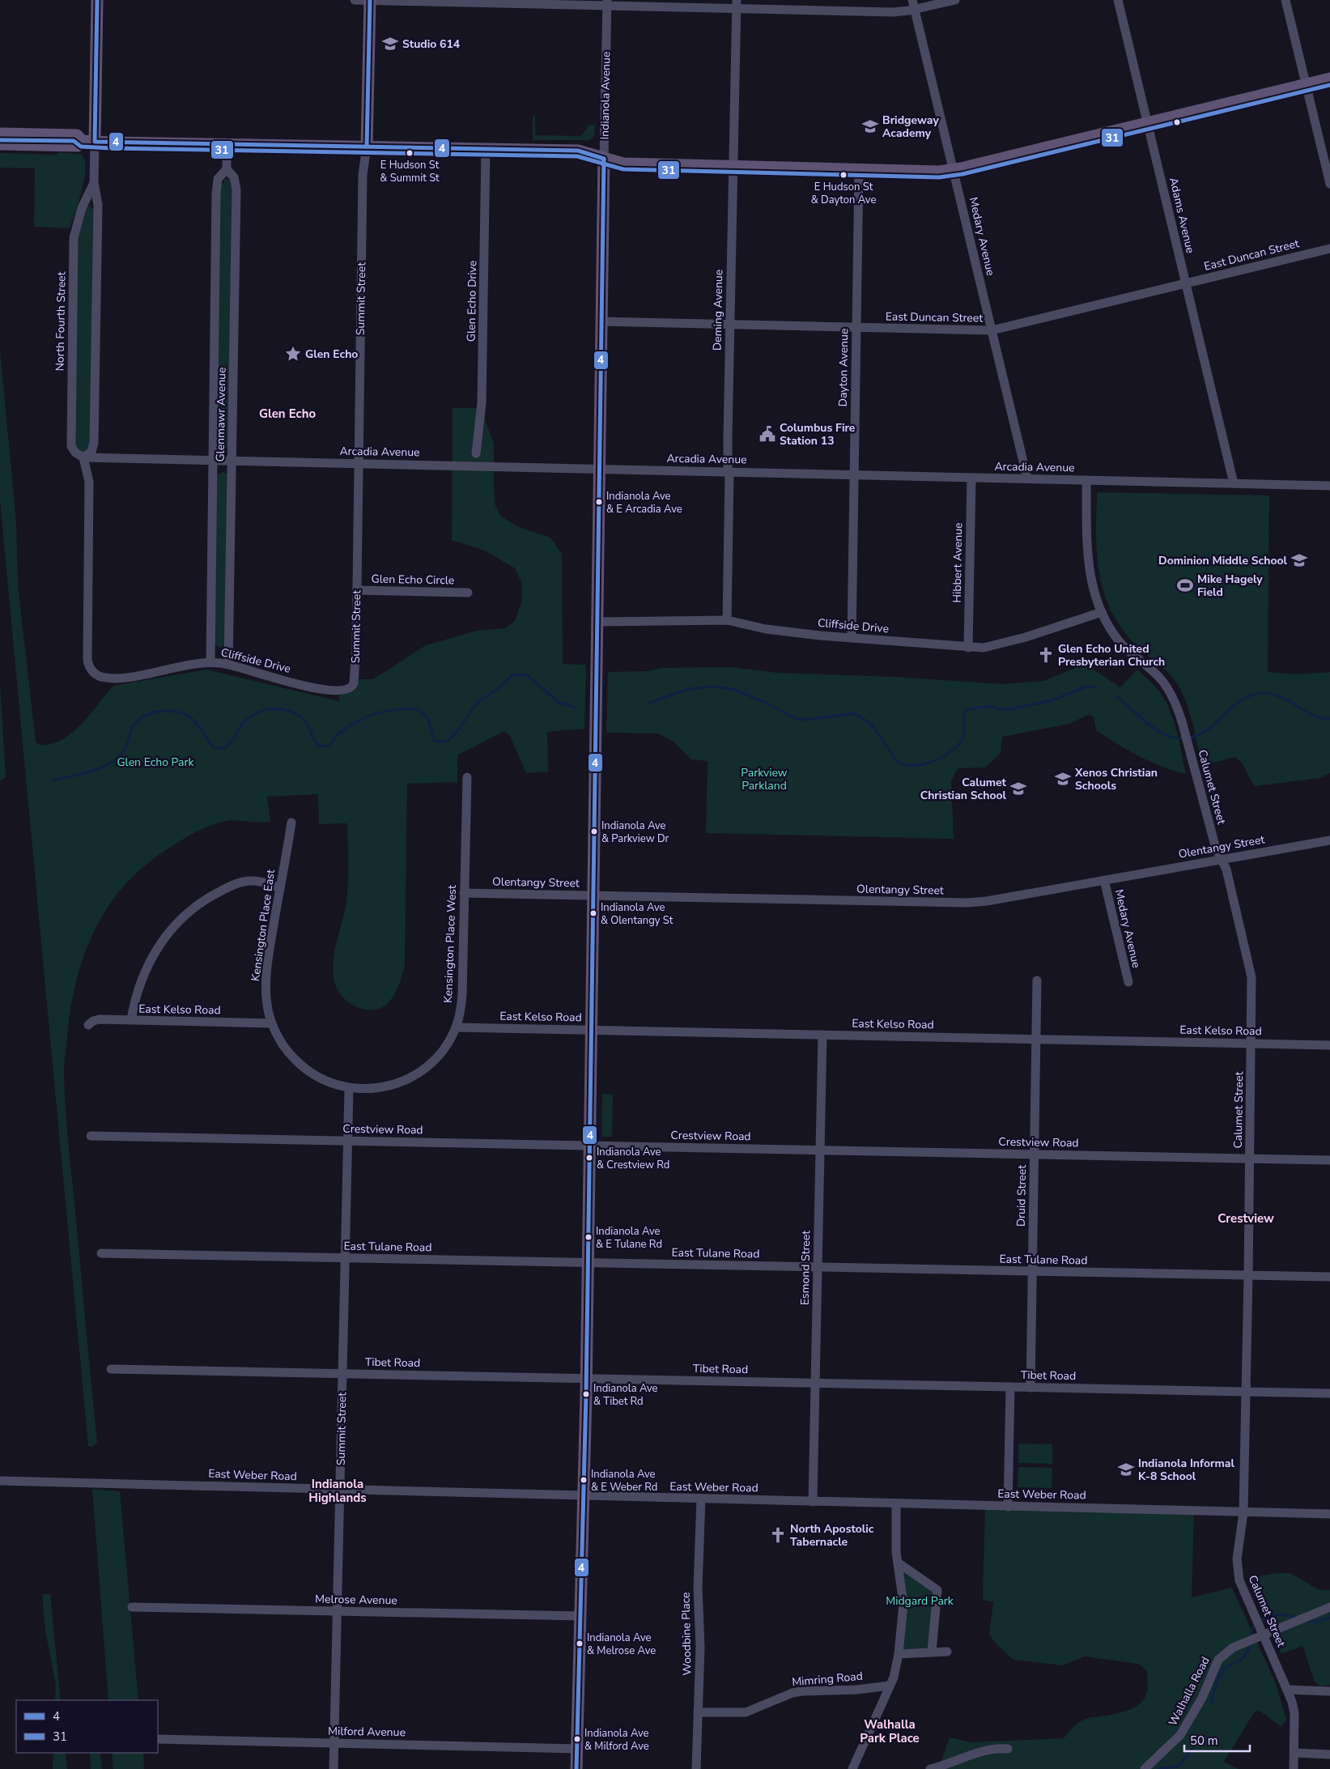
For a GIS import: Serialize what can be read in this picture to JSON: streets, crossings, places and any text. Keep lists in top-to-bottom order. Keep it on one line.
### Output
{"streets":{"main road":["Indianola Avenue","Summit Street"],"street":["Adams Avenue","Medary Avenue","East Duncan Street","Glen Echo Drive","Deming Avenue","North Fourth Street","Dayton Avenue","Glenmawr Avenue","Arcadia Avenue","Hibbert Avenue","Glen Echo Circle","Cliffside Drive","Calumet Street","Olentangy Street","Kensington Place East","Kensington Place West","East Kelso Road","Crestview Road","Druid Street","East Tulane Road","Esmond Street","Tibet Road","East Weber Road","Melrose Avenue","Woodbine Place","Mimring Road","Walhalla Road","Milford Avenue"]},"crossings":[["Indianola Avenue","East Duncan Street"],["Indianola Avenue","Arcadia Avenue"],["Indianola Avenue","Cliffside Drive"],["Indianola Avenue","Olentangy Street"],["Indianola Avenue","East Kelso Road"],["Indianola Avenue","Crestview Road"],["Indianola Avenue","East Tulane Road"],["Indianola Avenue","Tibet Road"],["Indianola Avenue","East Weber Road"],["Indianola Avenue","Melrose Avenue"],["Indianola Avenue","Milford Avenue"],["Adams Avenue","East Duncan Street"],["Adams Avenue","Arcadia Avenue"],["Medary Avenue","East Duncan Street"],["Medary Avenue","Arcadia Avenue"],["Medary Avenue","Olentangy Street"],["East Duncan Street","Deming Avenue"],["East Duncan Street","Dayton Avenue"],["Summit Street","Arcadia Avenue"],["Summit Street","Glen Echo Circle"],["Summit Street","Cliffside Drive"],["Summit Street","Kensington Place East"],["Summit Street","Kensington Place West"],["Summit Street","Crestview Road"],["Summit Street","East Tulane Road"],["Summit Street","Tibet Road"],["Summit Street","East Weber Road"],["Summit Street","Melrose Avenue"],["Summit Street","Milford Avenue"],["Deming Avenue","Arcadia Avenue"],["Deming Avenue","Cliffside Drive"],["North Fourth Street","Arcadia Avenue"],["North Fourth Street","Cliffside Drive"],["Dayton Avenue","Arcadia Avenue"],["Dayton Avenue","Cliffside Drive"],["Glenmawr Avenue","Arcadia Avenue"],["Glenmawr Avenue","Cliffside Drive"],["Arcadia Avenue","Hibbert Avenue"],["Arcadia Avenue","Calumet Street"],["Hibbert Avenue","Cliffside Drive"],["Cliffside Drive","Calumet Street"],["Calumet Street","Olentangy Street"],["Calumet Street","East Kelso Road"],["Calumet Street","Crestview Road"],["Calumet Street","East Tulane Road"],["Calumet Street","Tibet Road"],["Calumet Street","East Weber Road"],["Olentangy Street","Kensington Place West"],["Kensington Place East","Kensington Place West"],["Kensington Place East","East Kelso Road"],["Kensington Place West","East Kelso Road"],["East Kelso Road","Druid Street"],["East Kelso Road","Esmond Street"],["Crestview Road","Druid Street"],["Crestview Road","Esmond Street"],["Druid Street","East Tulane Road"],["Druid Street","Tibet Road"],["East Tulane Road","Esmond Street"],["Esmond Street","Tibet Road"],["Esmond Street","East Weber Road"],["East Weber Road","Woodbine Place"],["Woodbine Place","Mimring Road"]],"districts":["Glen Echo","Crestview","Indianola Highlands","Walhalla Park Place"],"parks":["Glen Echo Park","Parkview Parkland","Midgard Park"],"places":{"school or university":["Studio 614","Bridgeway Academy","Dominion Middle School","Xenos Christian Schools","Calumet Christian School","Indianola Informal K-8 School"],"other":["E Hudson St & Summit St","E Hudson St & Dayton Ave","Indianola Ave & E Arcadia Ave","Indianola Ave & Parkview Dr","Indianola Ave & Olentangy St","Indianola Ave & Crestview Rd","Indianola Ave & E Tulane Rd","Indianola Ave & Tibet Rd","Indianola Ave & E Weber Rd","Indianola Ave & Melrose Ave","Indianola Ave & Milford Ave"],"place":["Glen Echo"],"public building":["Columbus Fire Station 13"],"sports":["Mike Hagely Field"],"church":["Glen Echo United Presbyterian Church","North Apostolic Tabernacle"]},"lines":["transit line 4","transit line 31"],"legend":["4","31"],"scale_bar":"50 m"}
